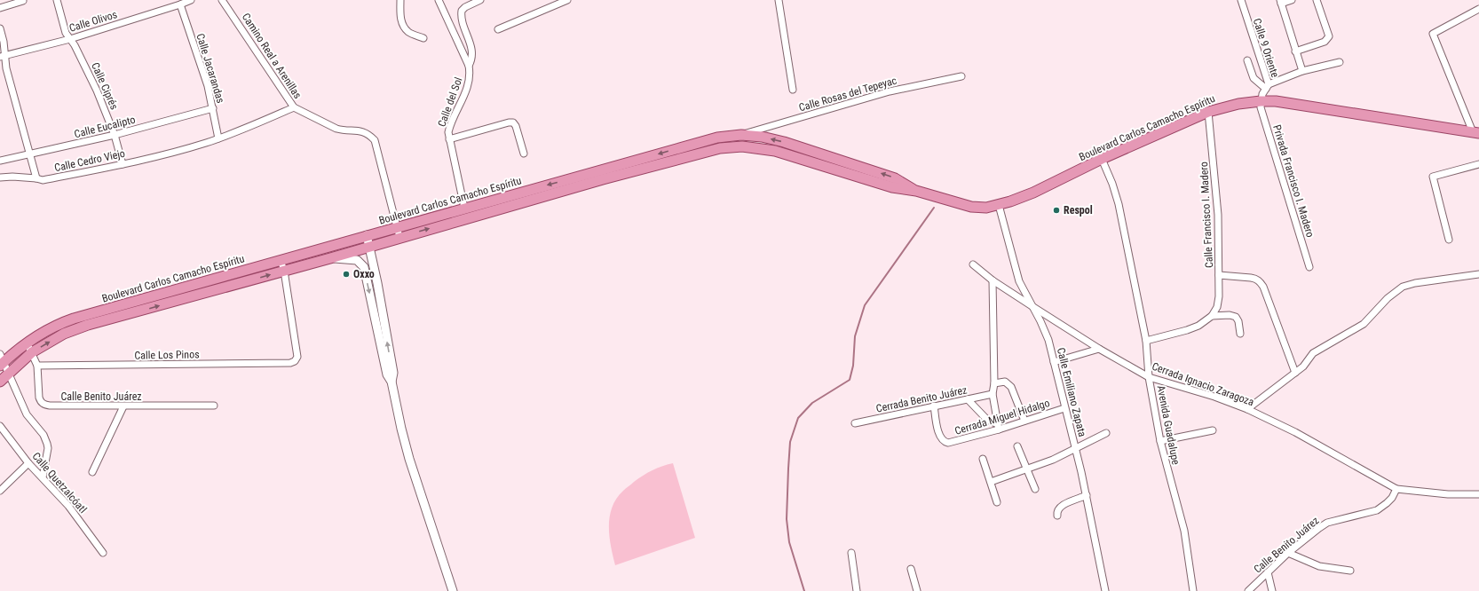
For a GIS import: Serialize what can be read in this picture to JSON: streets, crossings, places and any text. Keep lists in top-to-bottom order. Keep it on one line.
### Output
{"streets":{"main road":["Boulevard Carlos Camacho Espíritu"],"street":["Calle Olivos","Calle 9 Oriente","Camino Real a Arenillas","Calle Jacarandas","Calle Ciprés","Calle Rosas del Tepeyac","Calle del Sol","Calle Eucalipto","Calle Cedro Viejo","Privada Francisco I. Madero","Calle Francisco I. Madero","Calle Los Pinos","Cerrada Ignacio Zaragoza","Calle Emiliano Zapata","Calle Benito Juárez","Cerrada Benito Juárez","Cerrada Miguel Hidalgo","Avenida Guadalupe","Calle Quetzalcóatl"]},"crossings":[["Calle Olivos","Calle Jacarandas"],["Calle Olivos","Calle Ciprés"],["Calle 9 Oriente","Boulevard Carlos Camacho Espíritu"],["Calle 9 Oriente","Privada Francisco I. Madero"],["Camino Real a Arenillas","Boulevard Carlos Camacho Espíritu"],["Camino Real a Arenillas","Calle Cedro Viejo"],["Calle Jacarandas","Calle Eucalipto"],["Calle Jacarandas","Calle Cedro Viejo"],["Calle Ciprés","Calle Eucalipto"],["Calle Ciprés","Calle Cedro Viejo"],["Calle Rosas del Tepeyac","Boulevard Carlos Camacho Espíritu"],["Calle del Sol","Boulevard Carlos Camacho Espíritu"],["Boulevard Carlos Camacho Espíritu","Privada Francisco I. Madero"],["Boulevard Carlos Camacho Espíritu","Calle Francisco I. Madero"],["Boulevard Carlos Camacho Espíritu","Calle Los Pinos"],["Boulevard Carlos Camacho Espíritu","Calle Emiliano Zapata"],["Boulevard Carlos Camacho Espíritu","Calle Benito Juárez"],["Boulevard Carlos Camacho Espíritu","Avenida Guadalupe"],["Calle Los Pinos","Calle Benito Juárez"],["Cerrada Ignacio Zaragoza","Calle Emiliano Zapata"],["Cerrada Ignacio Zaragoza","Calle Benito Juárez"],["Cerrada Ignacio Zaragoza","Avenida Guadalupe"],["Calle Emiliano Zapata","Cerrada Miguel Hidalgo"],["Cerrada Benito Juárez","Cerrada Miguel Hidalgo"]],"places":["Respol","Oxxo"]}
